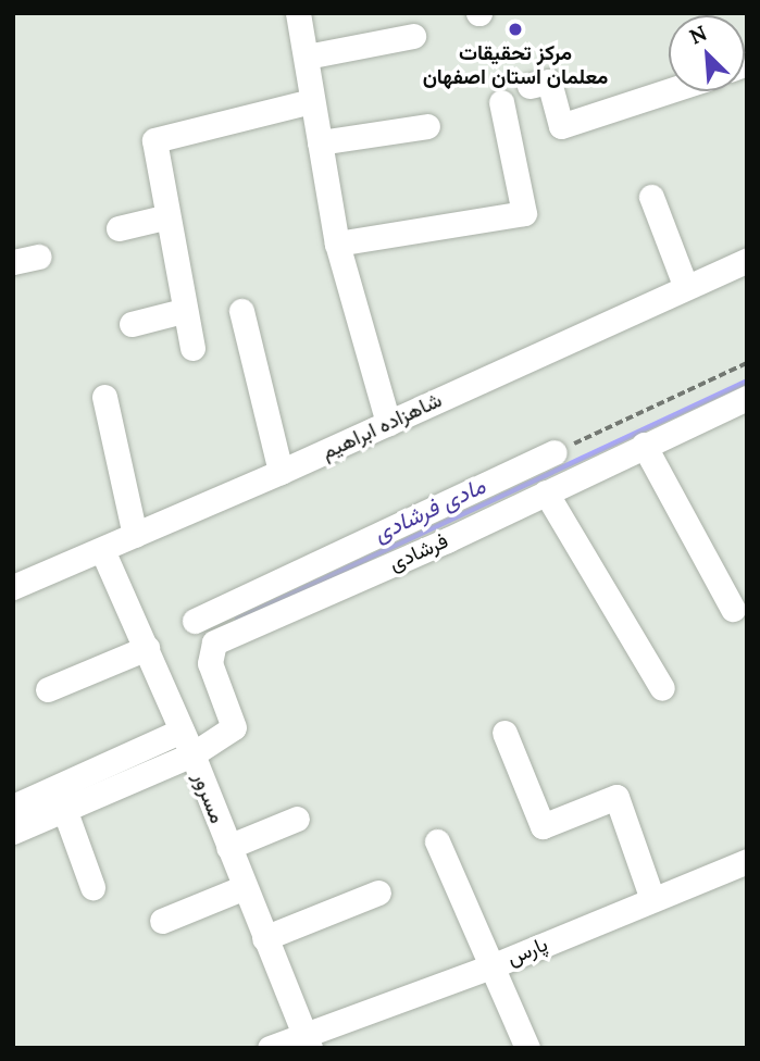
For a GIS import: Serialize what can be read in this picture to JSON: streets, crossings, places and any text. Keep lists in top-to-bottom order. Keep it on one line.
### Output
{"streets":{"street":["شاهزاده ابراهیم","فرشادی","مسرور","پارس"]},"crossings":[["شاهزاده ابراهیم","مسرور"],["فرشادی","مسرور"],["مسرور","پارس"]],"water":["مادی فرشادی"],"places":["مرکز تحقیقات معلمان استان اصفهان"],"north":"top left"}
